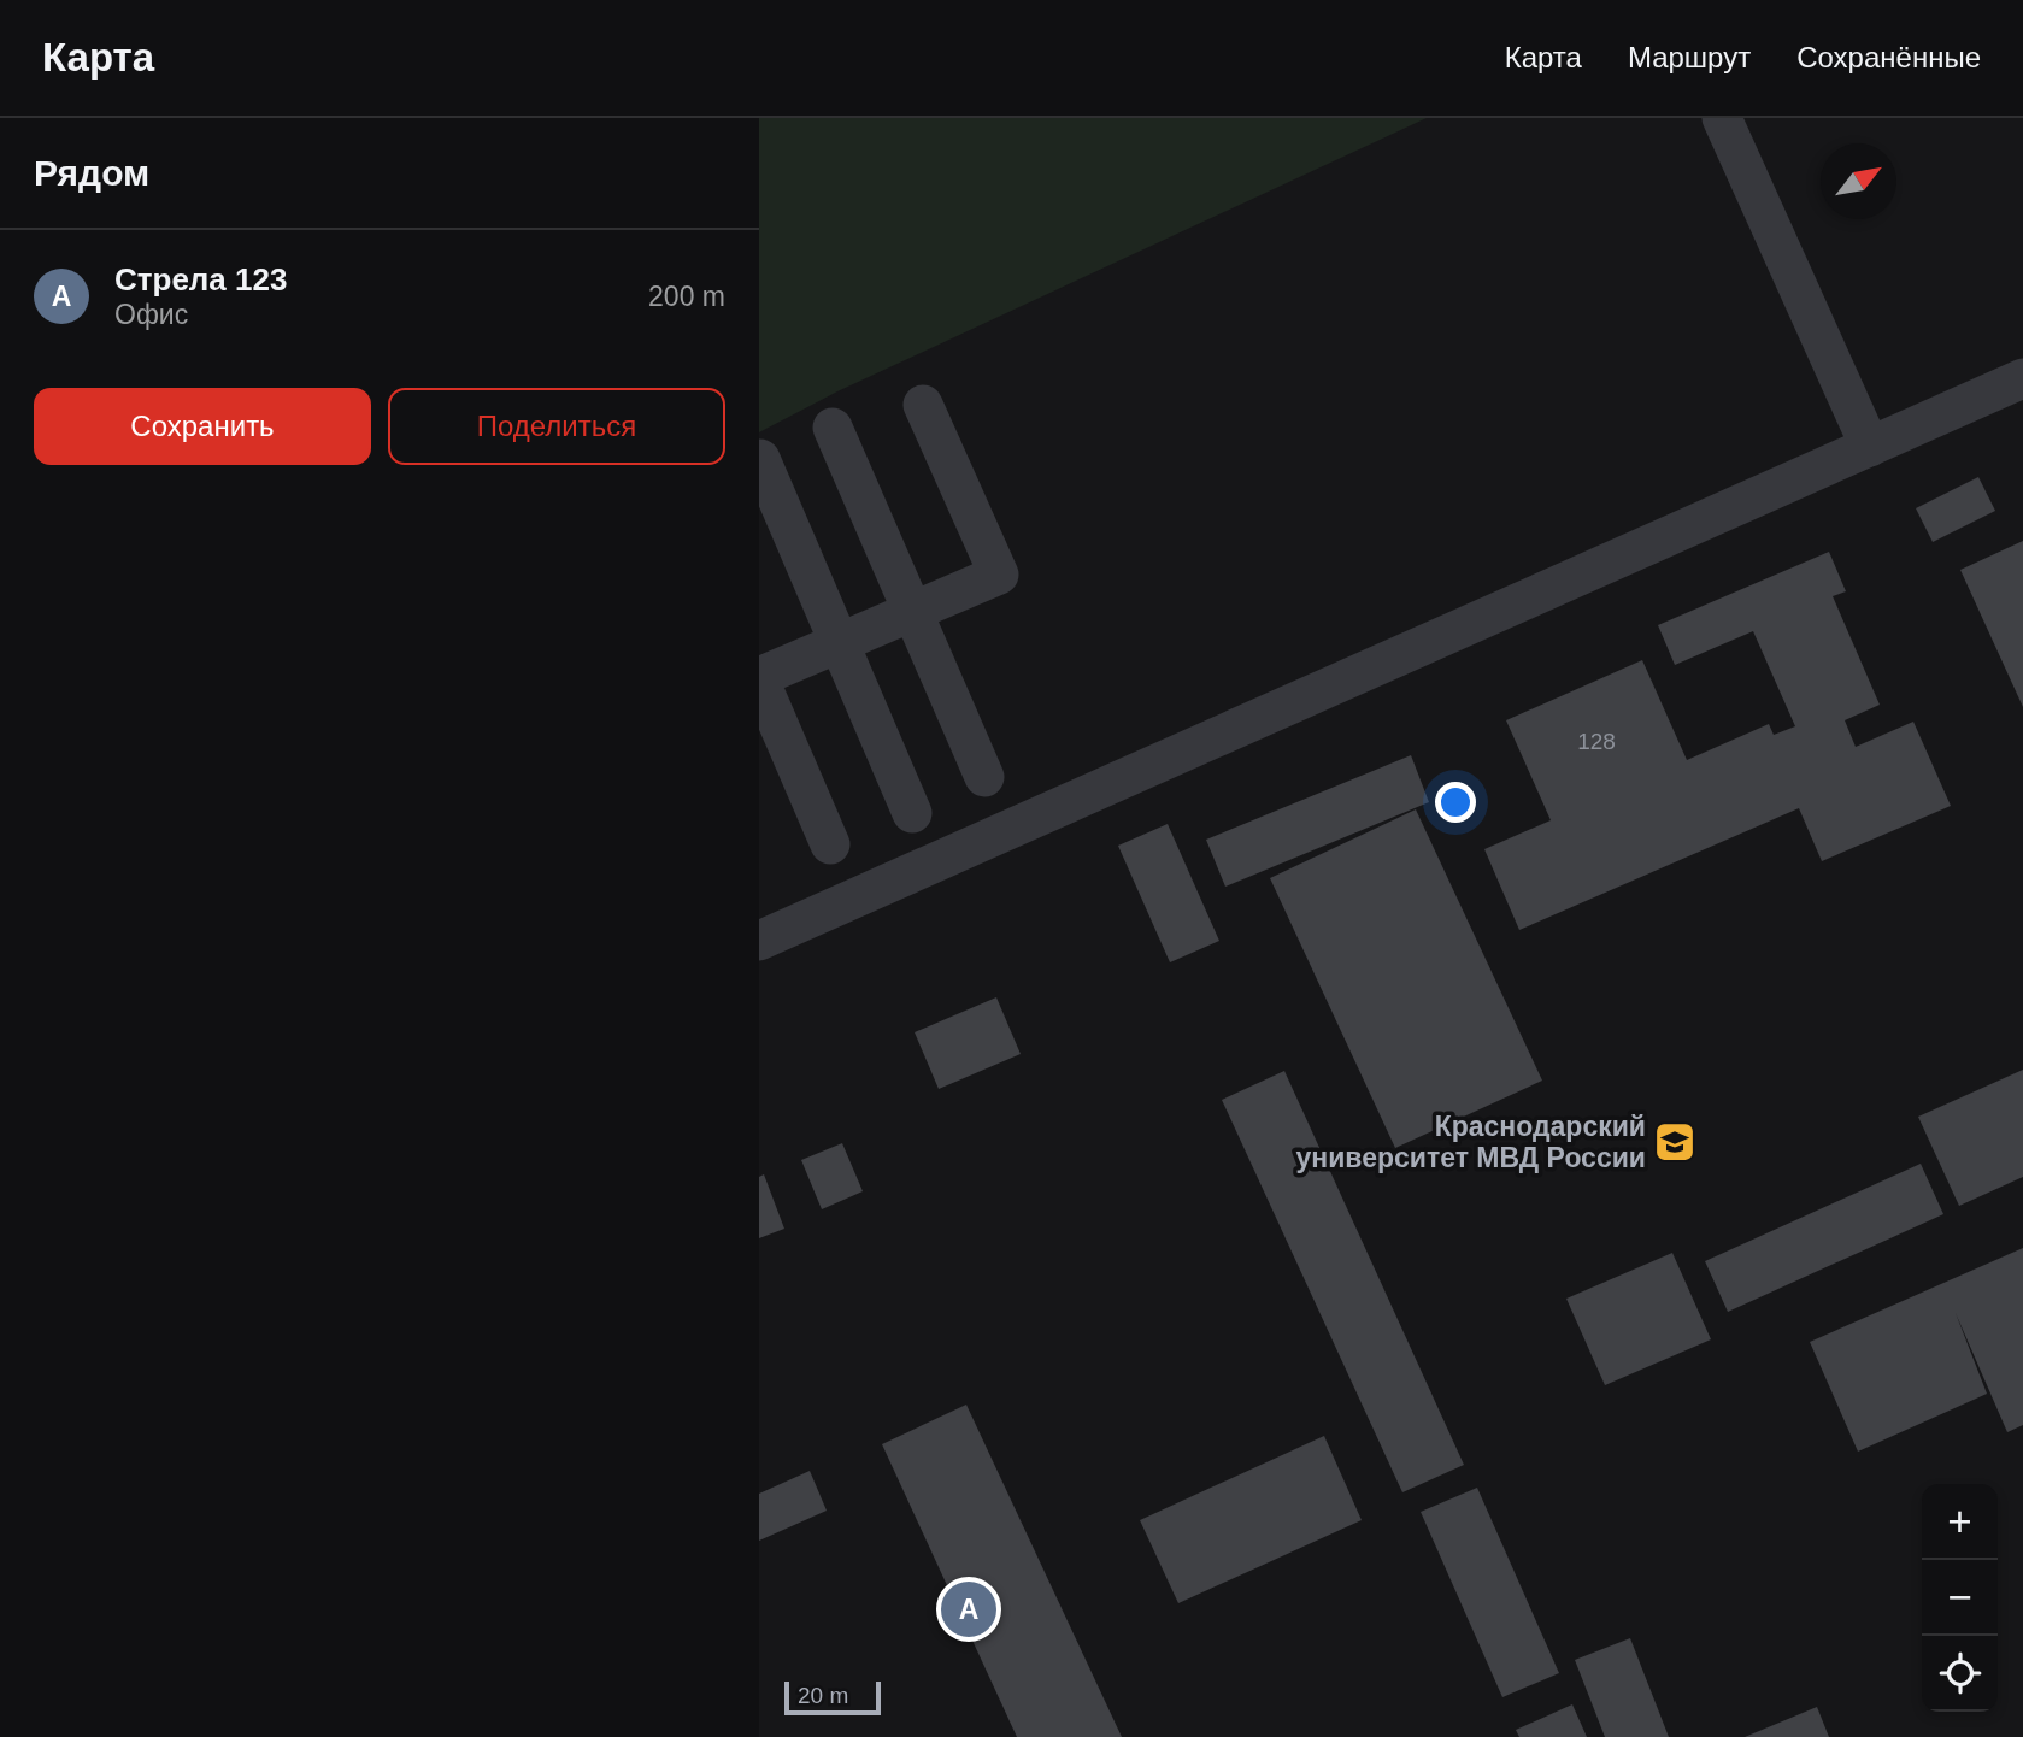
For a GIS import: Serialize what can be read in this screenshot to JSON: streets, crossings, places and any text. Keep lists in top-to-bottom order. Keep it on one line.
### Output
{"places":{"school or university":["Краснодарский университет МВД России"]},"house_numbers":["128"],"scale_bar":"20 m","north":"top right","page":{"header":"Карта","nav":["Карта","Маршрут","Сохранённые"],"heading":"Рядом","list":[{"mark":"A","name":"Стрела 123","note":"Офис","value":"200 m"}],"buttons":["Сохранить","Поделиться"],"map_buttons":["+","−"],"pins":"A","scale":"20 m"}}
